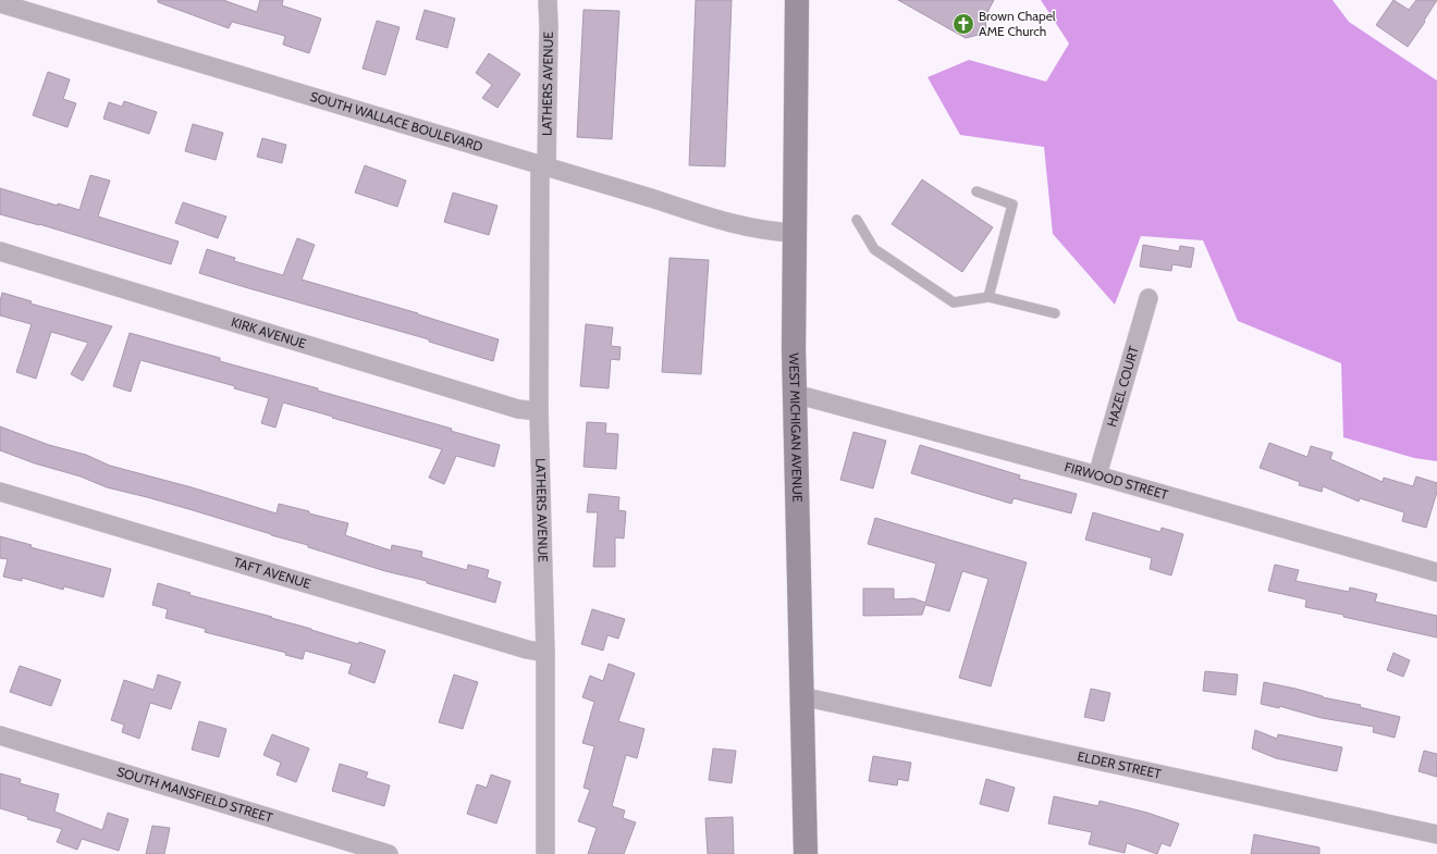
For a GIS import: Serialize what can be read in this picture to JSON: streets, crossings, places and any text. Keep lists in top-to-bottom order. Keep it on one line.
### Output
{"streets":{"main road":["WEST MICHIGAN AVENUE"],"street":["LATHERS AVENUE","SOUTH WALLACE BOULEVARD","KIRK AVENUE","HAZEL COURT","FIRWOOD STREET","TAFT AVENUE","ELDER STREET","SOUTH MANSFIELD STREET"]},"crossings":[["LATHERS AVENUE","SOUTH WALLACE BOULEVARD"],["LATHERS AVENUE","KIRK AVENUE"],["LATHERS AVENUE","TAFT AVENUE"],["SOUTH WALLACE BOULEVARD","WEST MICHIGAN AVENUE"],["HAZEL COURT","FIRWOOD STREET"],["WEST MICHIGAN AVENUE","FIRWOOD STREET"],["WEST MICHIGAN AVENUE","ELDER STREET"]],"places":{"church":["Brown Chapel AME Church"]}}
